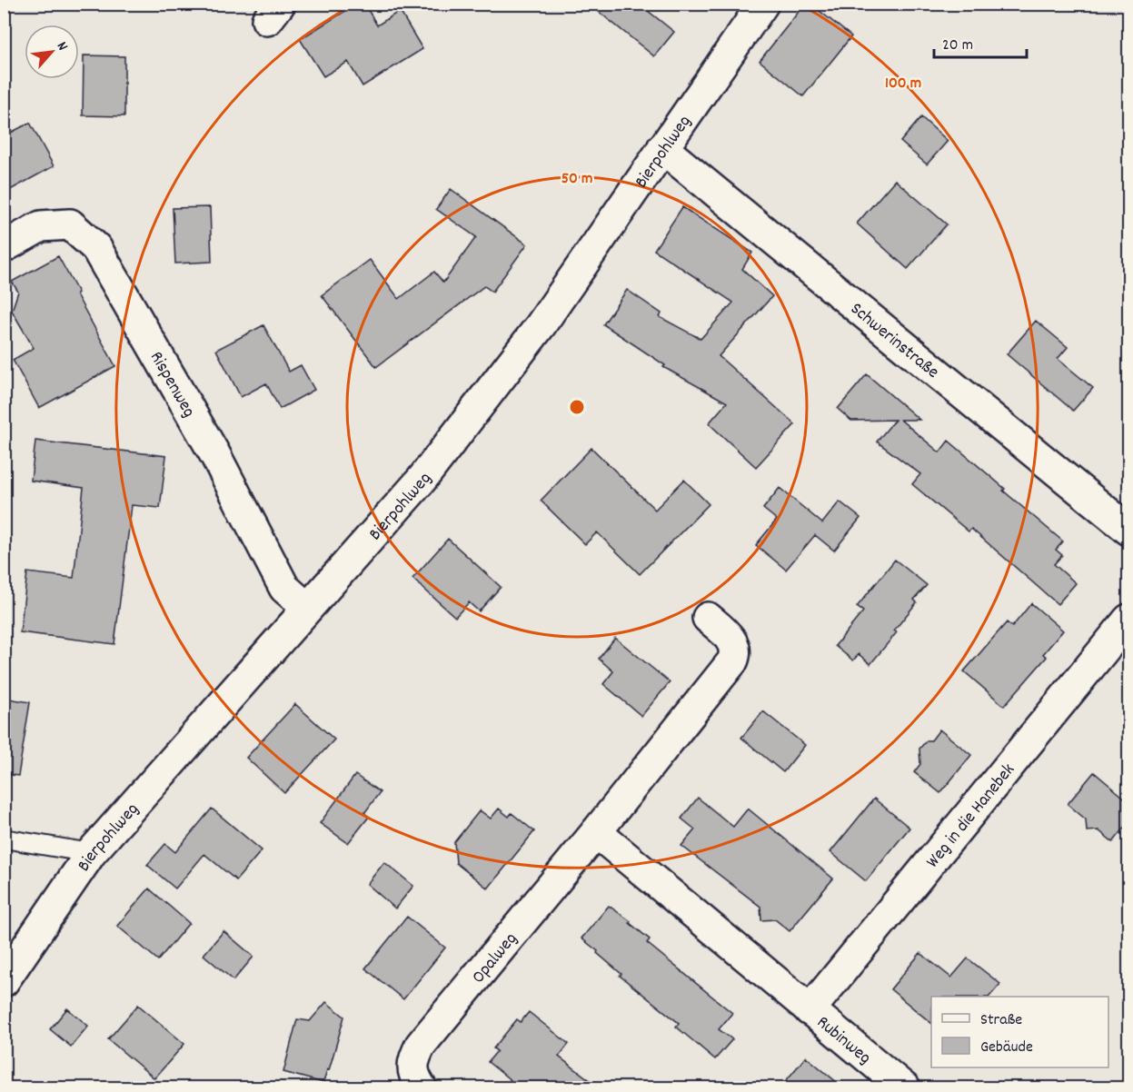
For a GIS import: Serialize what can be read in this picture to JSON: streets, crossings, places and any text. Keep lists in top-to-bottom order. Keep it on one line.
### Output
{"streets":{"street":["Bierpohlweg","Schwerinstraße","Rispenweg","Weg in die Hanebek","Opalweg","Rubinweg"]},"crossings":[["Bierpohlweg","Schwerinstraße"],["Bierpohlweg","Rispenweg"],["Weg in die Hanebek","Rubinweg"]],"legend":["Straße","Gebäude"],"scale_bar":"20 m","north":"top right","rings":["100 m","50 m"]}
